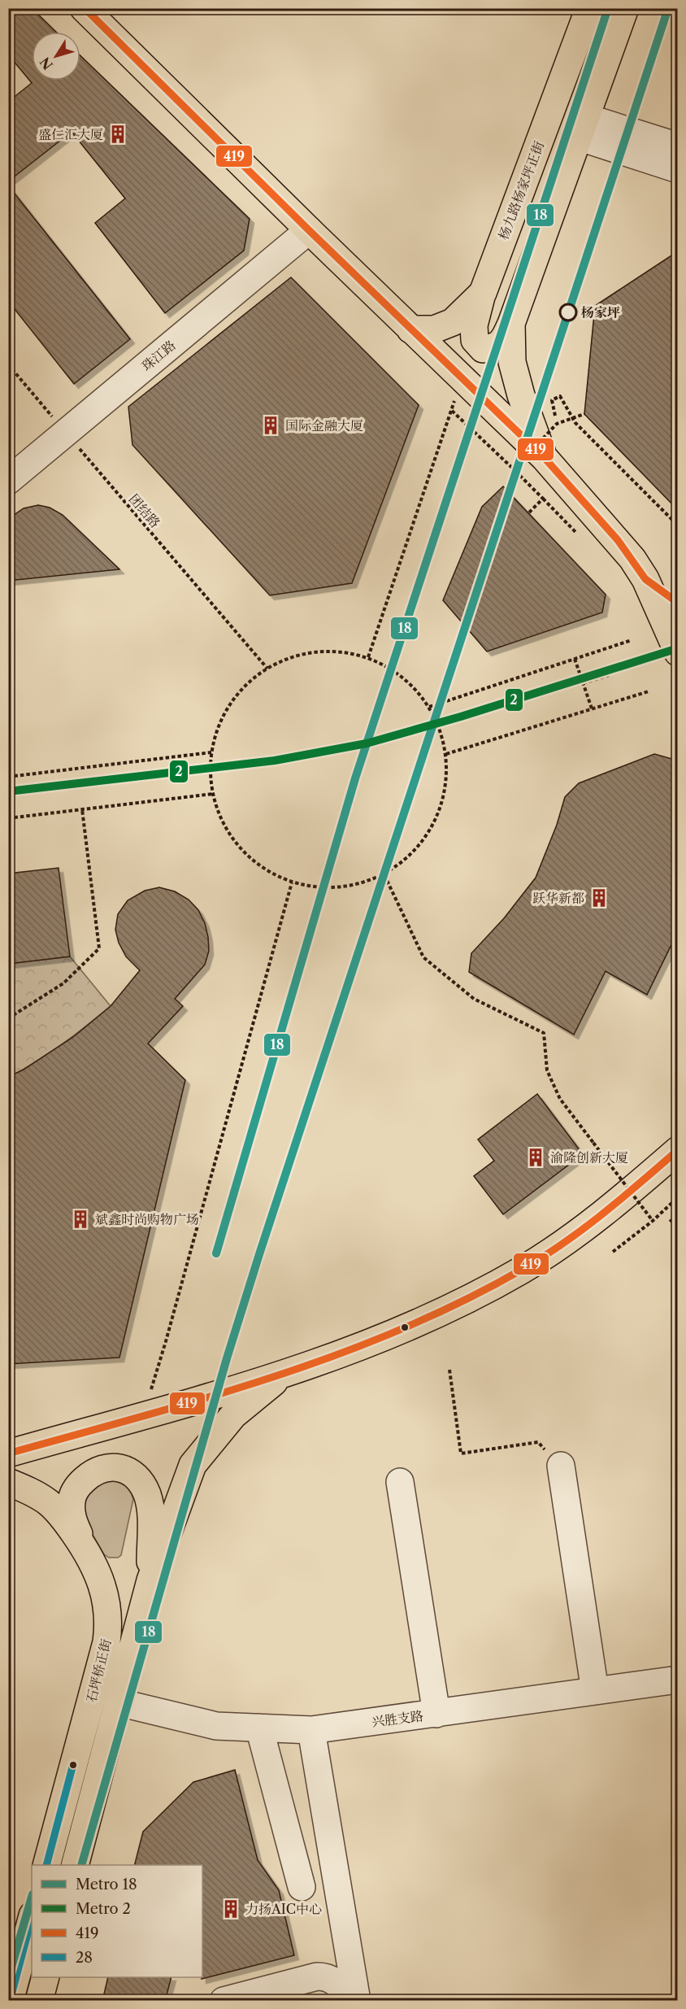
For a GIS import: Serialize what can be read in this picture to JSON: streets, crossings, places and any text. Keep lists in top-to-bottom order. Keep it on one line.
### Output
{"streets":{"main road":["杨九路杨家坪正街","石坪桥正街"],"street":["珠江路","兴胜支路"],"path":["团结路"]},"crossings":[["珠江路","团结路"],["石坪桥正街","兴胜支路"]],"places":{"building":["盛仁汇大厦","国际金融大厦","跃华新都","渝隆创新大厦","斌鑫时尚购物广场","力扬AIC中心"],"other":["杨家坪"]},"lines":["metro line 18","transit line 419","metro line 2","transit line 28"],"legend":["Metro 18","Metro 2","419","28"],"north":"bottom left"}
